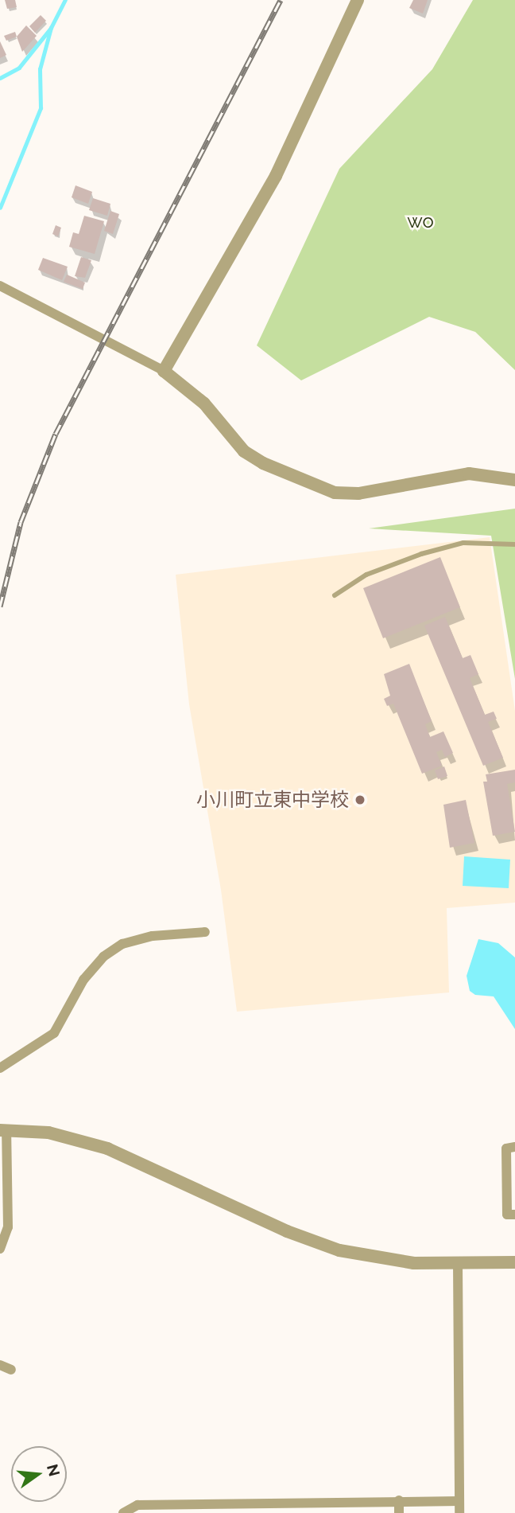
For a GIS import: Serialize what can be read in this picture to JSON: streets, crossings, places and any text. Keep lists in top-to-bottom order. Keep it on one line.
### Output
{"parks":["wo"],"places":["小川町立東中学校"],"north":"right"}
